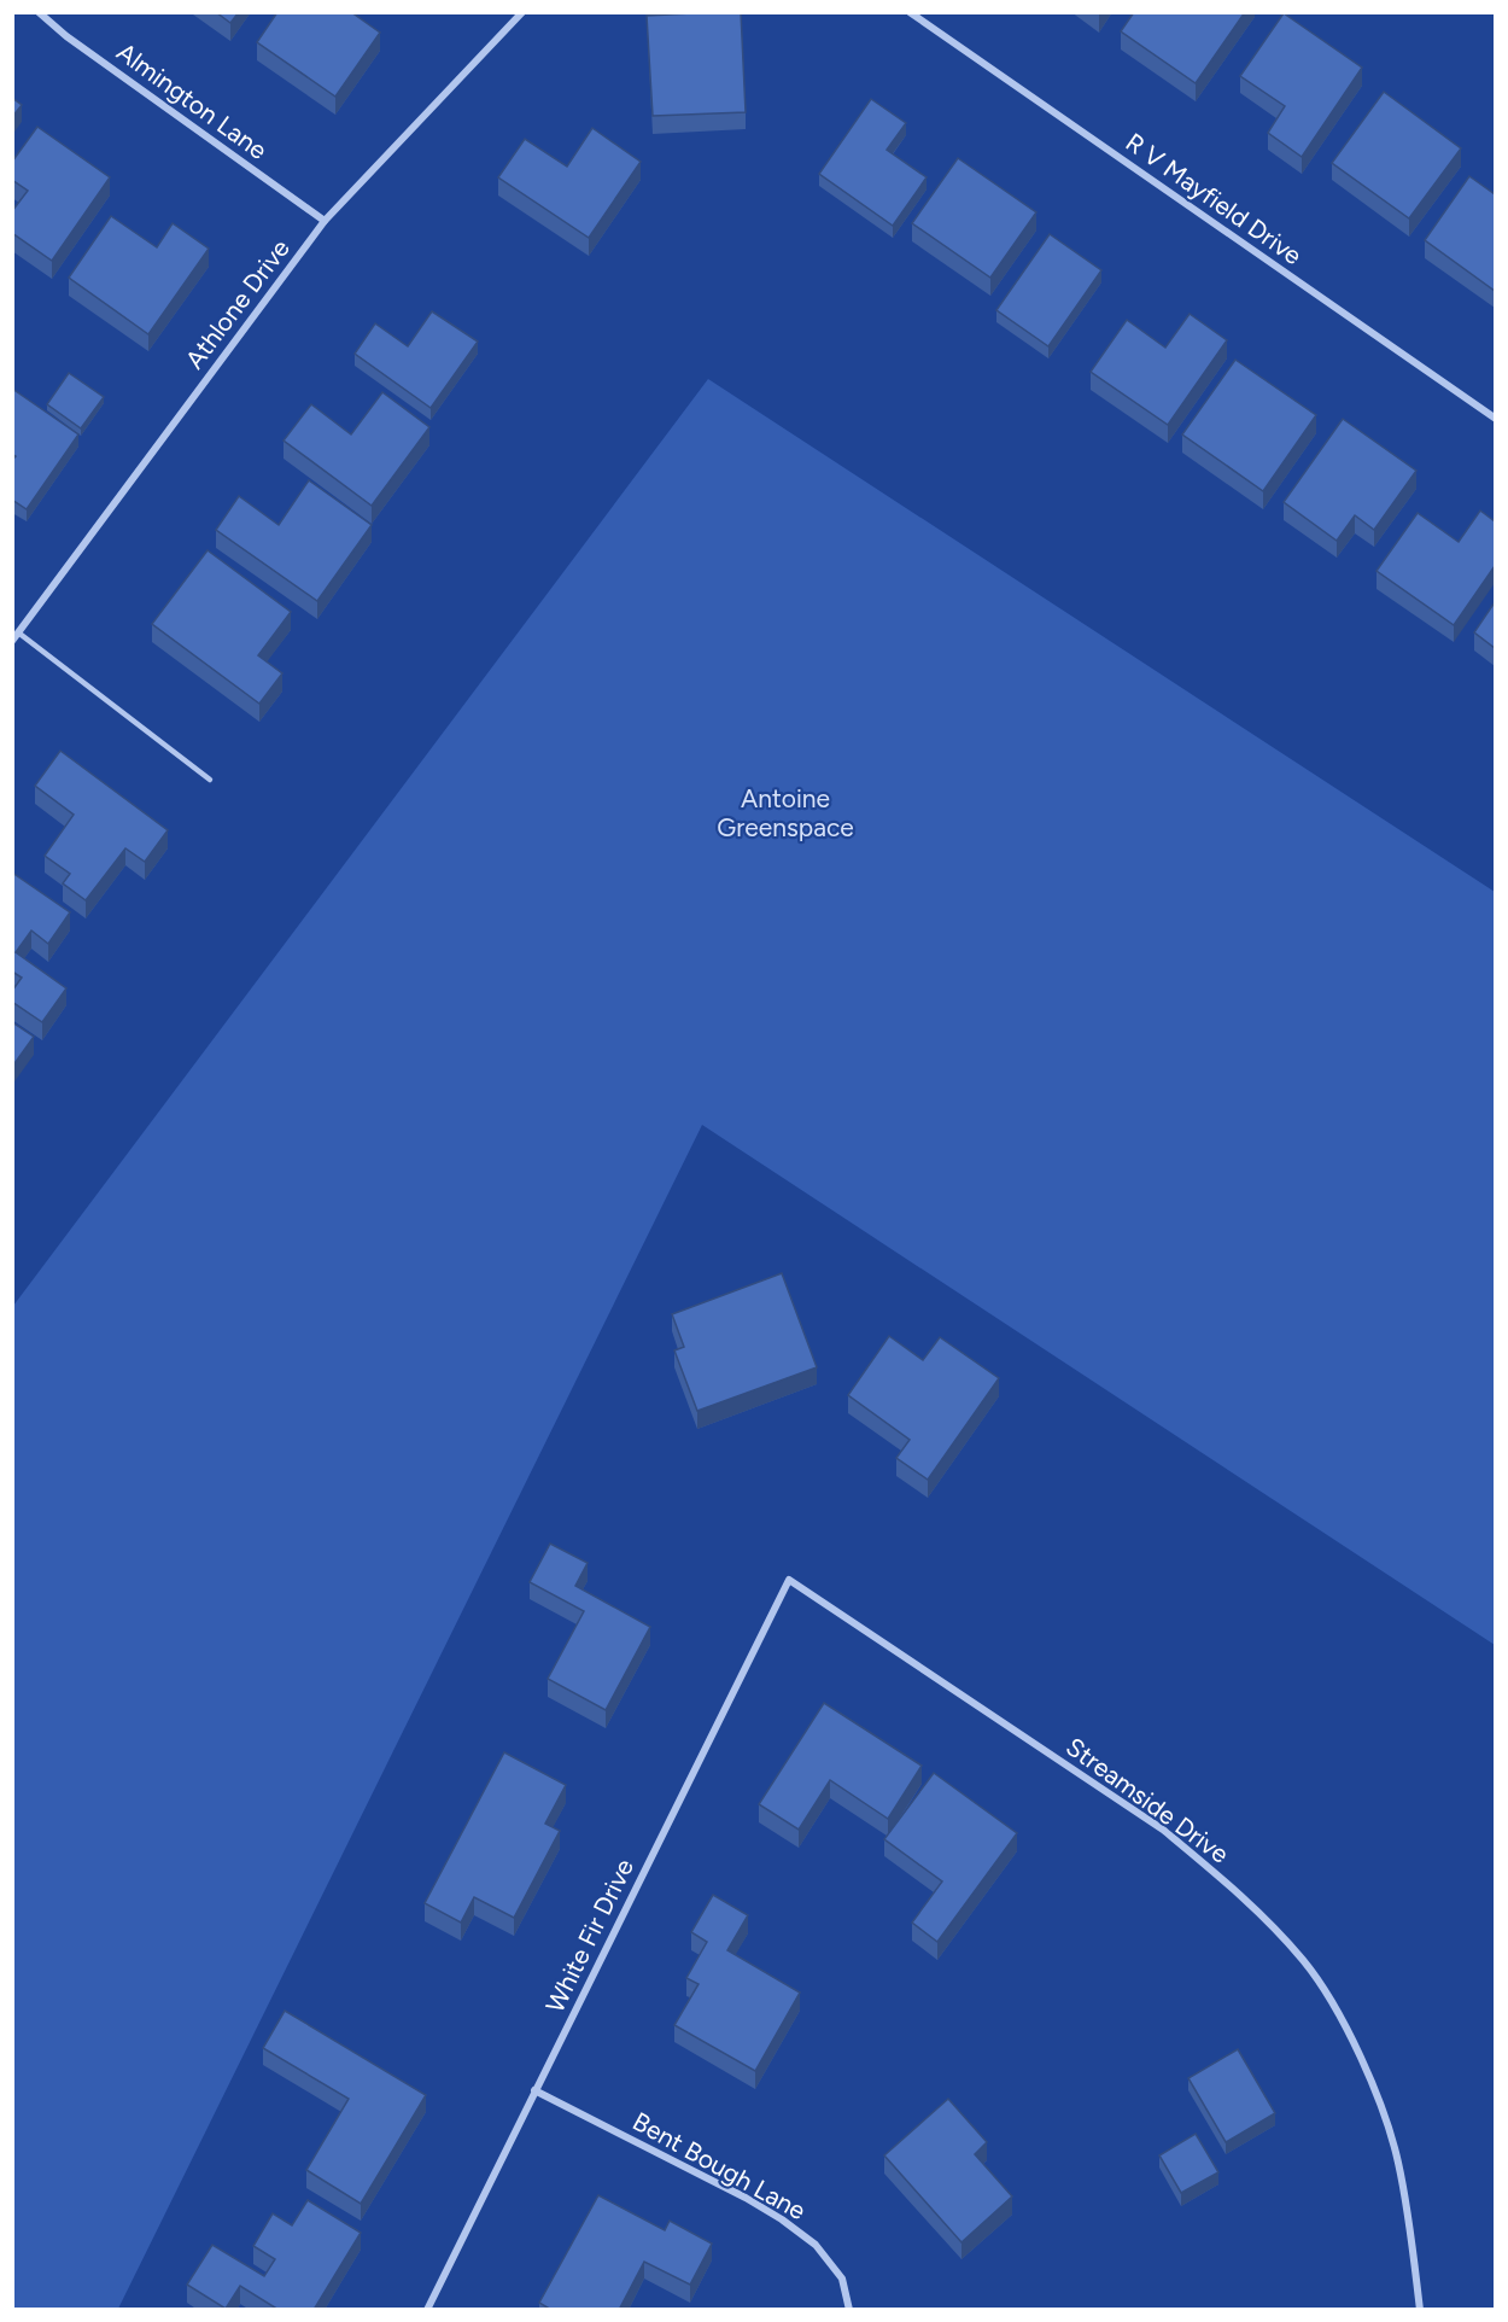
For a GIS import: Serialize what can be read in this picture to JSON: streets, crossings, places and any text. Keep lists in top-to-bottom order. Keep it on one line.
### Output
{"streets":{"street":["Almington Lane","R V Mayfield Drive","Athlone Drive","Streamside Drive","White Fir Drive","Bent Bough Lane"]},"crossings":[["Almington Lane","Athlone Drive"],["Streamside Drive","White Fir Drive"],["White Fir Drive","Bent Bough Lane"]],"parks":["Antoine Greenspace"]}
